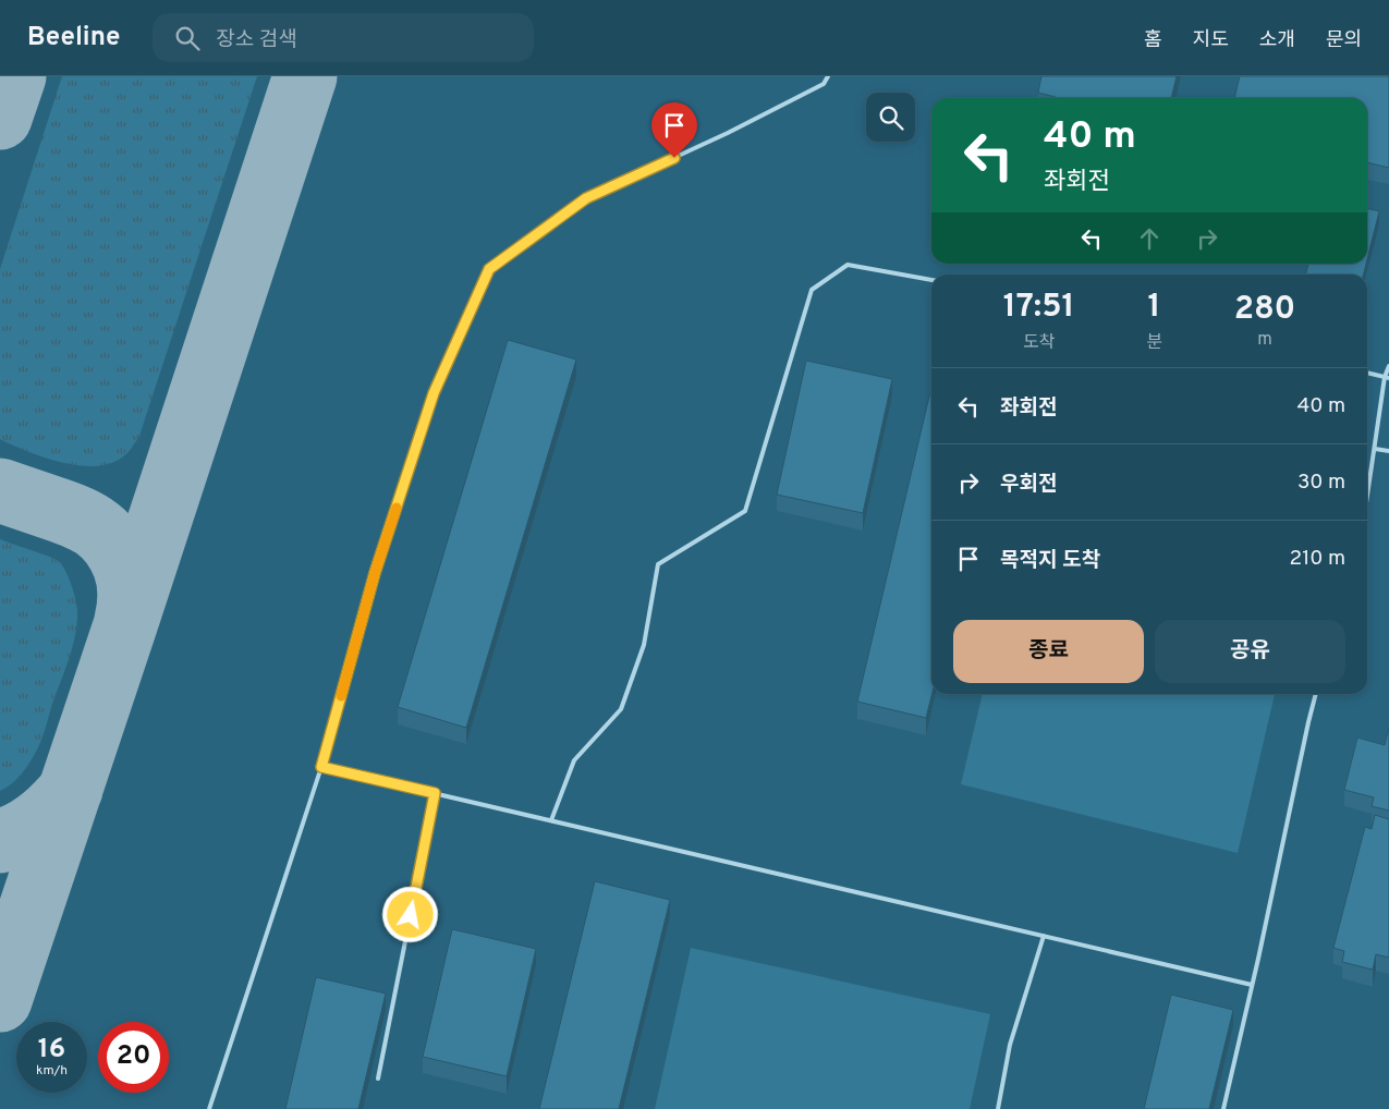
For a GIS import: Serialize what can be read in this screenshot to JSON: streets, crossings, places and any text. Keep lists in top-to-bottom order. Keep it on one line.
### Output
{"page":{"header":"Beeline","search":"장소 검색","nav":["홈","지도","소개","문의"],"turn":["40 m","좌회전"],"eta":["17:51","도착","1","분","280","m"],"list":[{"name":"좌회전","value":"40 m"},{"name":"우회전","value":"30 m"},{"name":"목적지 도착","value":"210 m"}],"buttons":["종료","공유"],"speed":"16 km/h","limit":"20"}}
